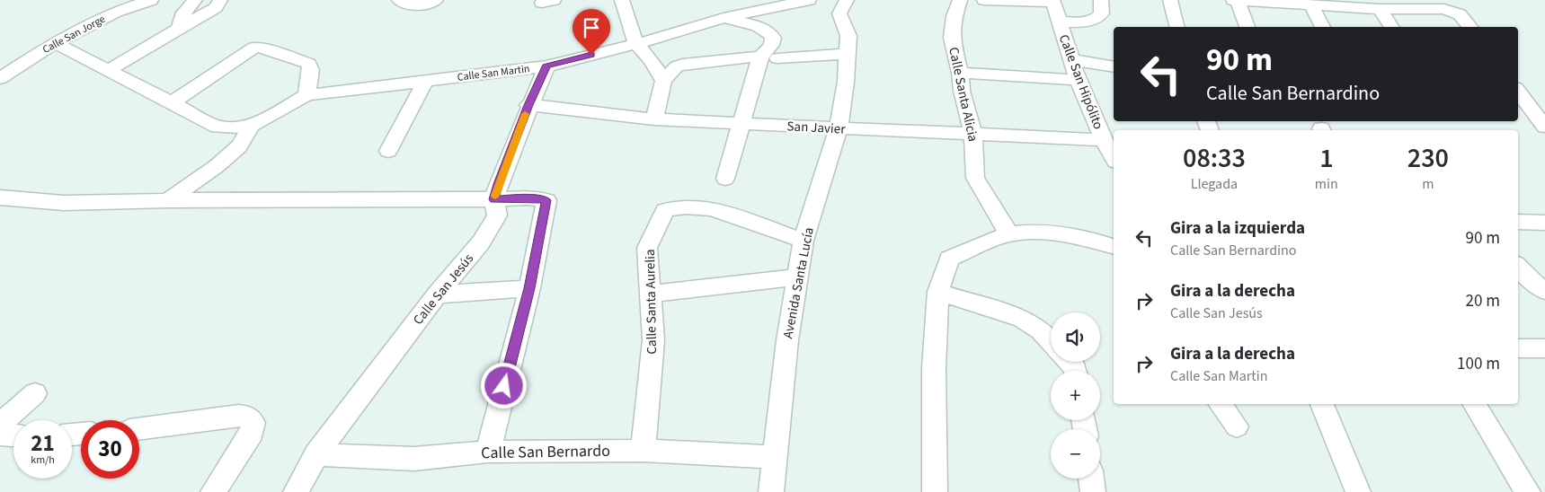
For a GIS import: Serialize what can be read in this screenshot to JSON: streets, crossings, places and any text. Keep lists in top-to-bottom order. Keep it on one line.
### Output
{"streets":{"street":["Calle San Jorge","Calle San Martin","Calle San Hipólito","Calle Santa Alicia","San Javier","Avenida Santa Lucía","Calle San Jesús","Calle Santa Aurelia","Calle San Bernardo"]},"crossings":[["Calle San Martin","Calle San Jesús"],["Calle San Hipólito","San Javier"],["Calle Santa Alicia","San Javier"],["San Javier","Avenida Santa Lucía"],["San Javier","Calle San Jesús"],["Avenida Santa Lucía","Calle Santa Aurelia"],["Avenida Santa Lucía","Calle San Bernardo"],["Calle San Jesús","Calle San Bernardo"],["Calle Santa Aurelia","Calle San Bernardo"]],"page":{"turn":["90 m","Calle San Bernardino"],"eta":["08:33","Llegada","1","min","230","m"],"list":[{"name":"Gira a la izquierda","note":"Calle San Bernardino","value":"90 m"},{"name":"Gira a la derecha","note":"Calle San Jesús","value":"20 m"},{"name":"Gira a la derecha","note":"Calle San Martin","value":"100 m"}],"map_buttons":["+","−"],"speed":"21 km/h","limit":"30"}}
